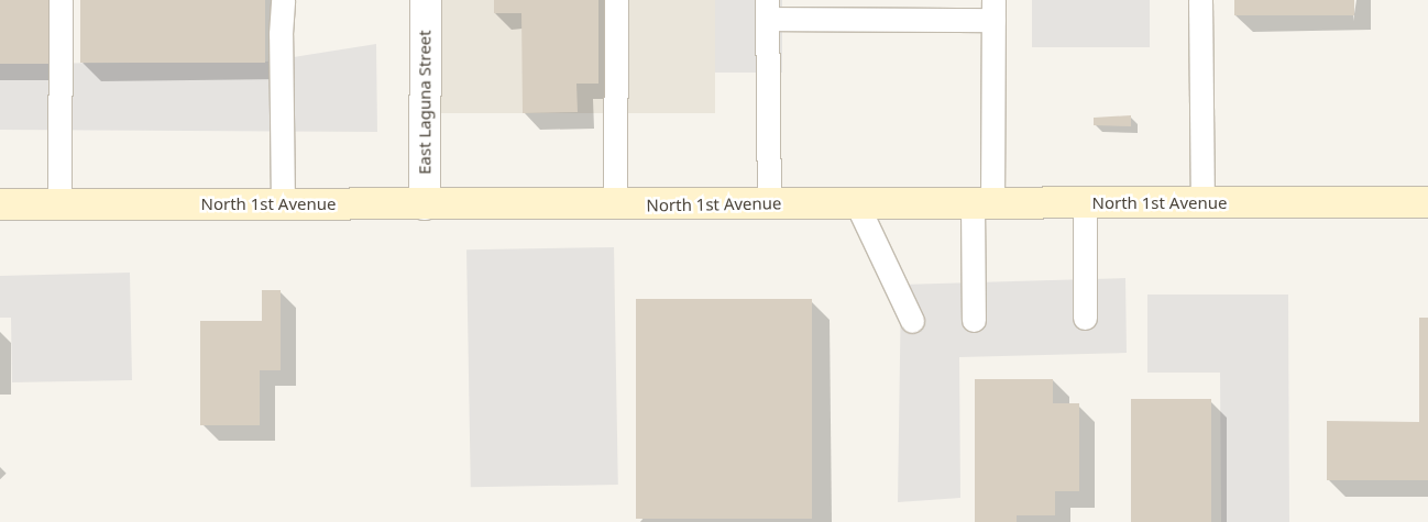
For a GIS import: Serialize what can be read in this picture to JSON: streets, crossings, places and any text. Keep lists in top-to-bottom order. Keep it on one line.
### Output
{"streets":{"main road":["North 1st Avenue"],"street":["East Laguna Street"]},"crossings":[["East Laguna Street","North 1st Avenue"]]}
